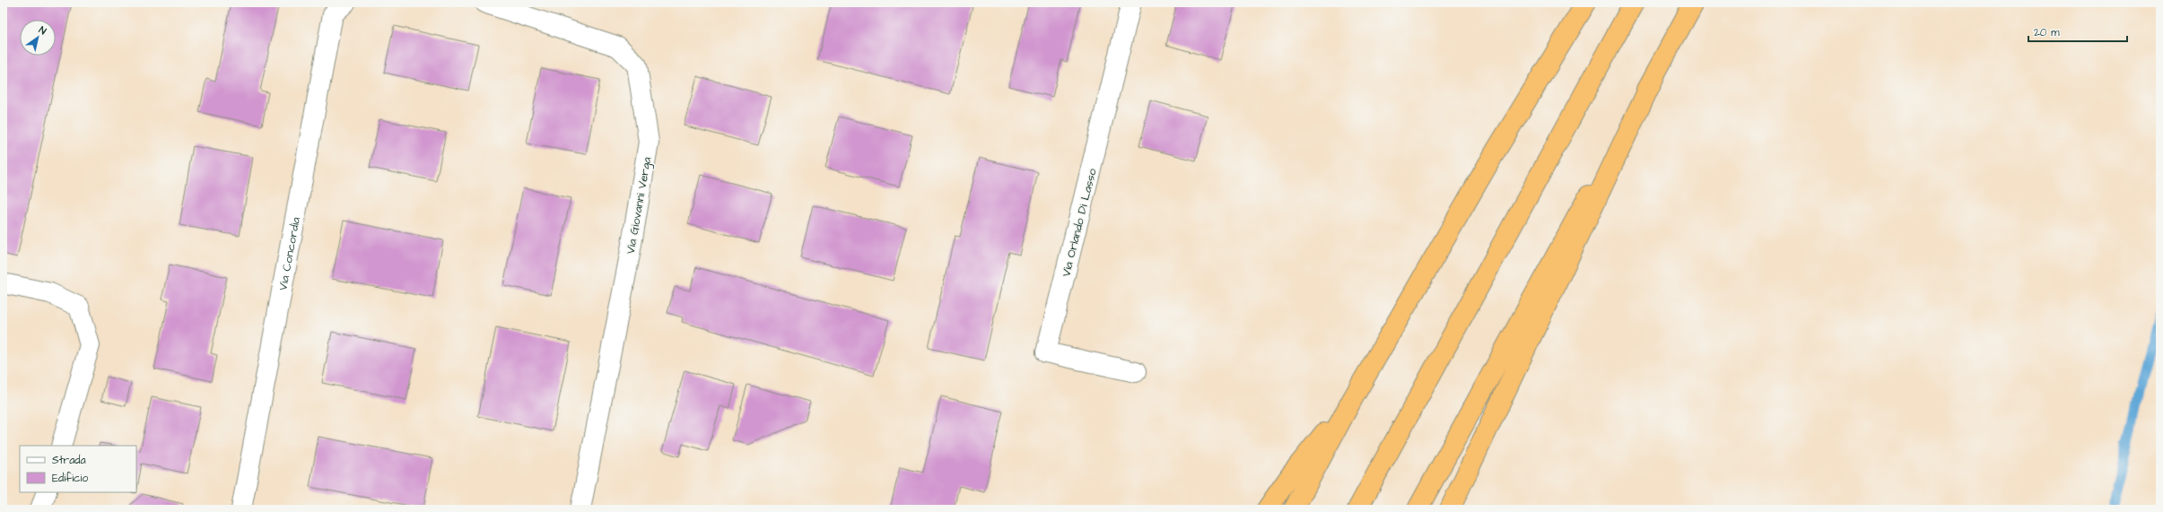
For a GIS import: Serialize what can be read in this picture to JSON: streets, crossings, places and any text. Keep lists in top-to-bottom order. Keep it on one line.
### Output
{"streets":{"street":["Via Giovanni Verga","Via Orlando Di Lasso","Via Concordia"]},"legend":["Strada","Edificio"],"scale_bar":"20 m","north":"top right"}
